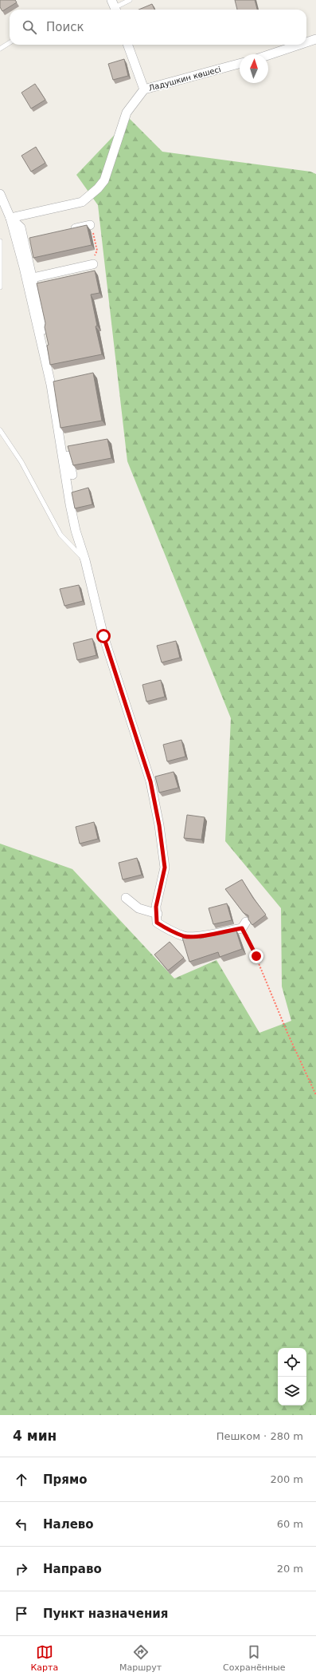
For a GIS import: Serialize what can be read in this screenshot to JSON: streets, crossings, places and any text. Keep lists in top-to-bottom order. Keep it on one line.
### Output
{"streets":{"street":["Ладушкин көшесі"]},"north":"top","page":{"search":"Поиск","heading":["4 мин","Пешком · 280 m"],"list":[["Прямо","200 m"],["Налево","60 m"],["Направо","20 m"],"Пункт назначения"],"nav":["Карта","Маршрут","Сохранённые"]}}
